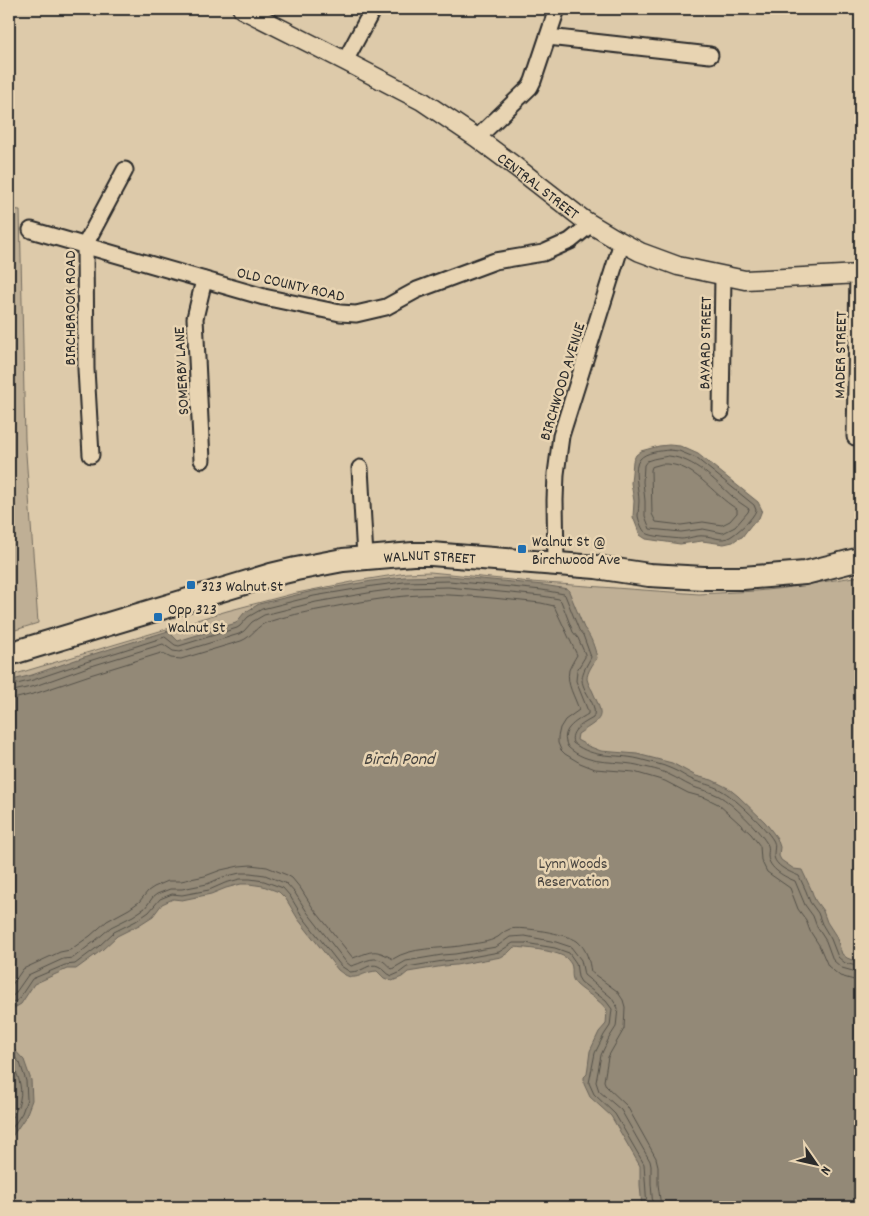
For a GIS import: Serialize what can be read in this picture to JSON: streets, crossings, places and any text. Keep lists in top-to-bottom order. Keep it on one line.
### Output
{"streets":{"main road":["WALNUT STREET"],"street":["CENTRAL STREET","OLD COUNTY ROAD","BIRCHBROOK ROAD","BAYARD STREET","MADER STREET","SOMERBY LANE","BIRCHWOOD AVENUE"]},"crossings":[["CENTRAL STREET","OLD COUNTY ROAD"],["CENTRAL STREET","BAYARD STREET"],["CENTRAL STREET","MADER STREET"],["CENTRAL STREET","BIRCHWOOD AVENUE"],["OLD COUNTY ROAD","BIRCHBROOK ROAD"],["OLD COUNTY ROAD","SOMERBY LANE"],["BIRCHWOOD AVENUE","WALNUT STREET"]],"water":["Birch Pond"],"parks":["Lynn Woods Reservation"],"places":{"transit":["Walnut St @ Birchwood Ave","323 Walnut St","Opp 323 Walnut St"]},"north":"bottom right"}
